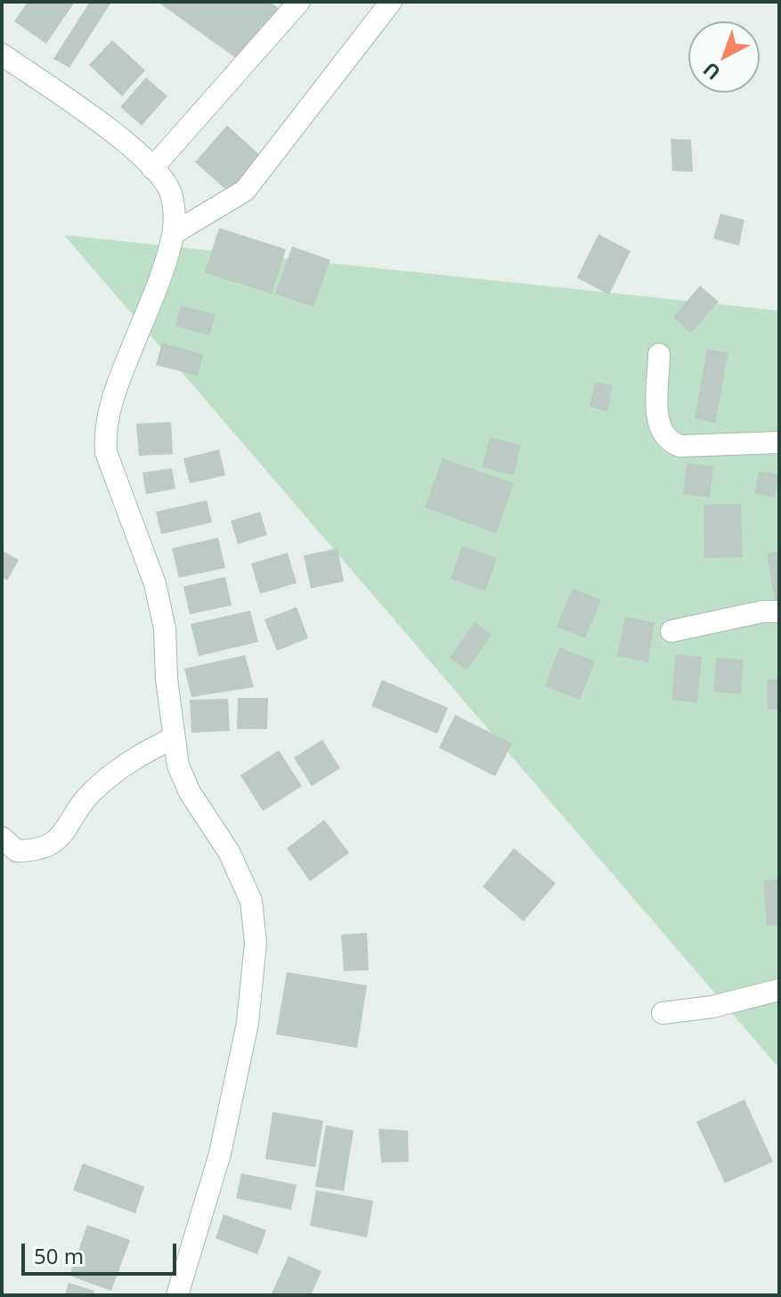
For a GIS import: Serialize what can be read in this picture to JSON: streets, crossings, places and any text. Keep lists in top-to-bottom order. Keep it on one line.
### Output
{"scale_bar":"50 m","north":"bottom left"}
